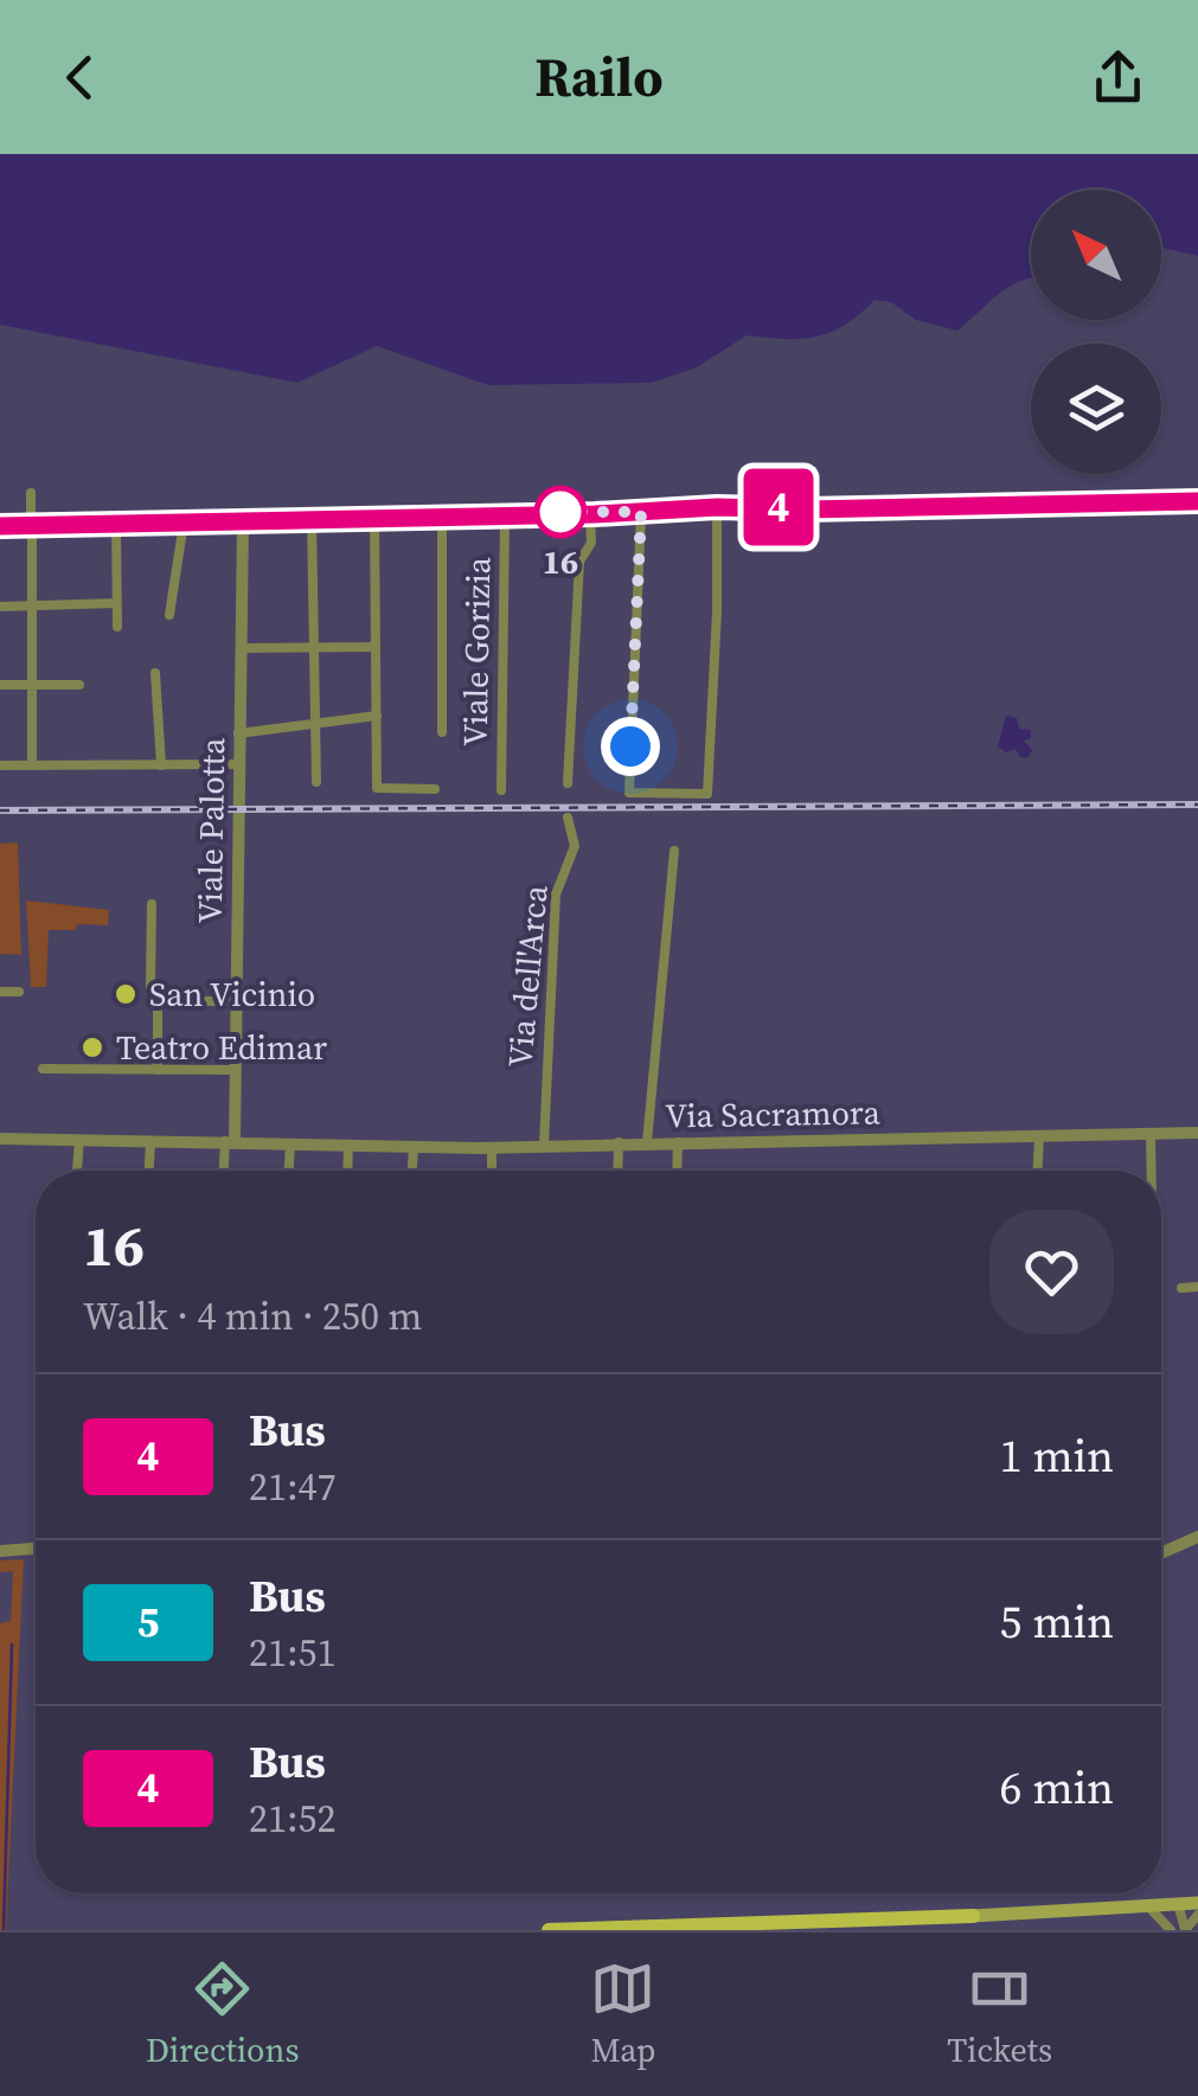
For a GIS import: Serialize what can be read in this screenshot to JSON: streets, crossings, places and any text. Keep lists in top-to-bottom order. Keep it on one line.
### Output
{"streets":{"street":["Viale Gorizia","Viale Palotta","Via dell'Arca","Via Sacramora"]},"crossings":[["Viale Palotta","Via Sacramora"],["Via dell'Arca","Via Sacramora"]],"places":["16","San Vicinio","Teatro Edimar"],"lines":["bus line 4"],"north":"top left","page":{"header":"Railo","on_map":"4","heading":["16","Walk · 4 min · 250 m"],"list":[{"mark":"4","name":"Bus","note":"21:47","value":"1 min"},{"mark":"5","name":"Bus","note":"21:51","value":"5 min"},{"mark":"4","name":"Bus","note":"21:52","value":"6 min"}],"tabs":["Directions","Map","Tickets"]}}
